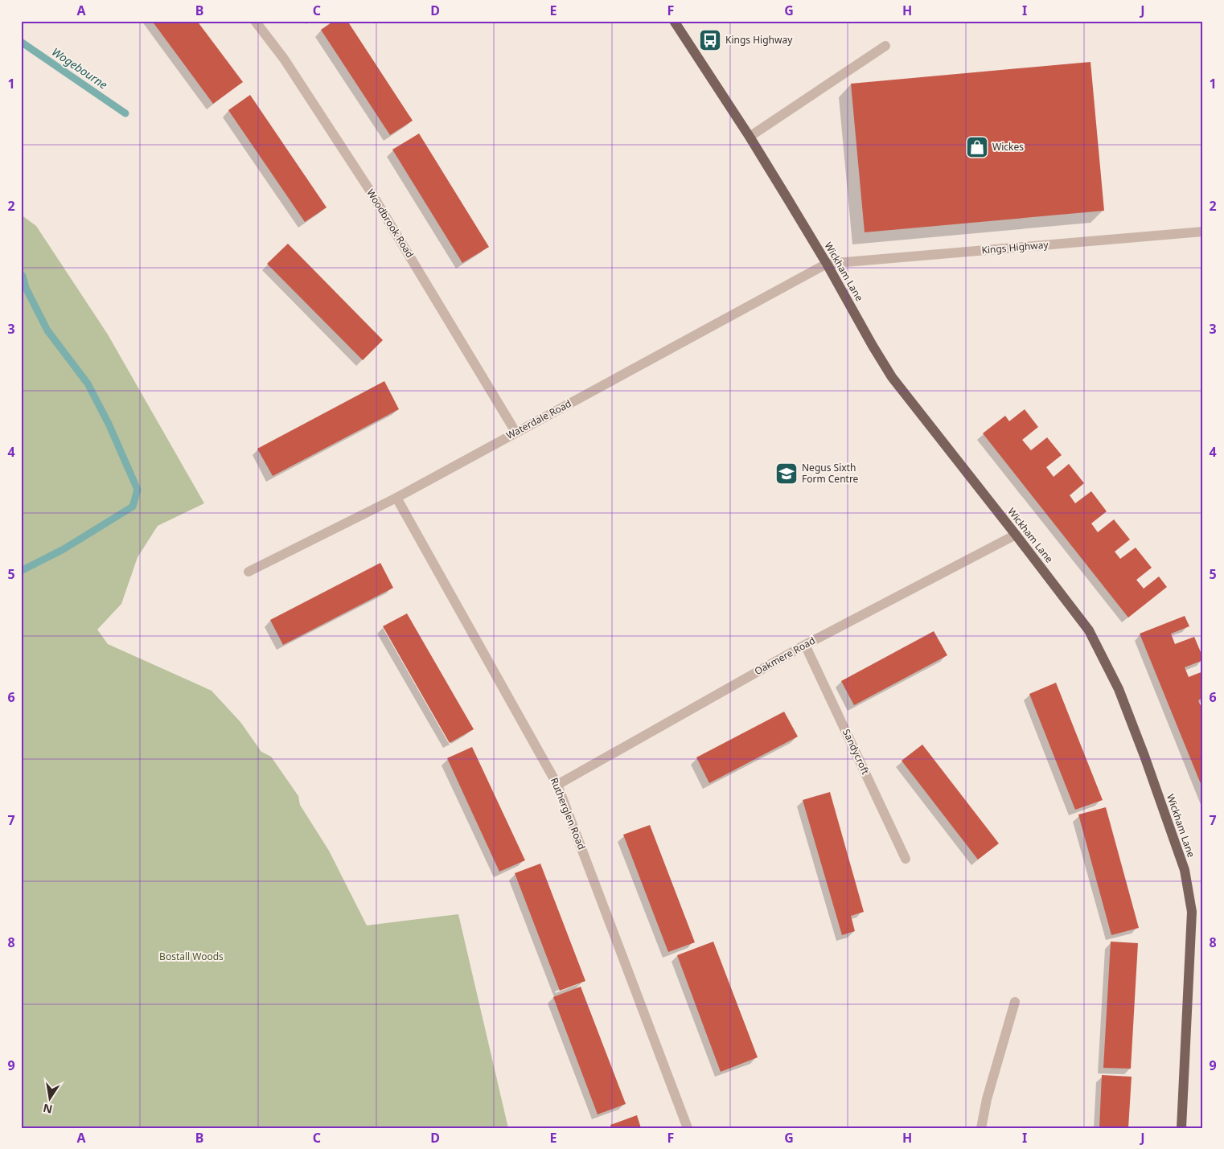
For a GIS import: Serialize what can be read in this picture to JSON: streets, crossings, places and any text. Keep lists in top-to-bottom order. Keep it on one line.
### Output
{"streets":{"main road":["Wickham Lane"],"street":["Woodbrook Road","Kings Highway","Waterdale Road","Oakmere Road","Sandycroft","Rutherglen Road"]},"crossings":[["Woodbrook Road","Waterdale Road"],["Kings Highway","Wickham Lane"],["Kings Highway","Waterdale Road"],["Wickham Lane","Waterdale Road"],["Wickham Lane","Oakmere Road"],["Waterdale Road","Rutherglen Road"],["Oakmere Road","Sandycroft"],["Oakmere Road","Rutherglen Road"]],"water":["Wogebourne"],"parks":["Bostall Woods"],"places":{"bus stop":["Kings Highway"],"shop":["Wickes"],"school or university":["Negus Sixth Form Centre"]},"north":"bottom","grid":{"columns":["A","B","C","D","E","F","G","H","I","J"],"rows":["1","2","3","4","5","6","7","8","9"]}}
